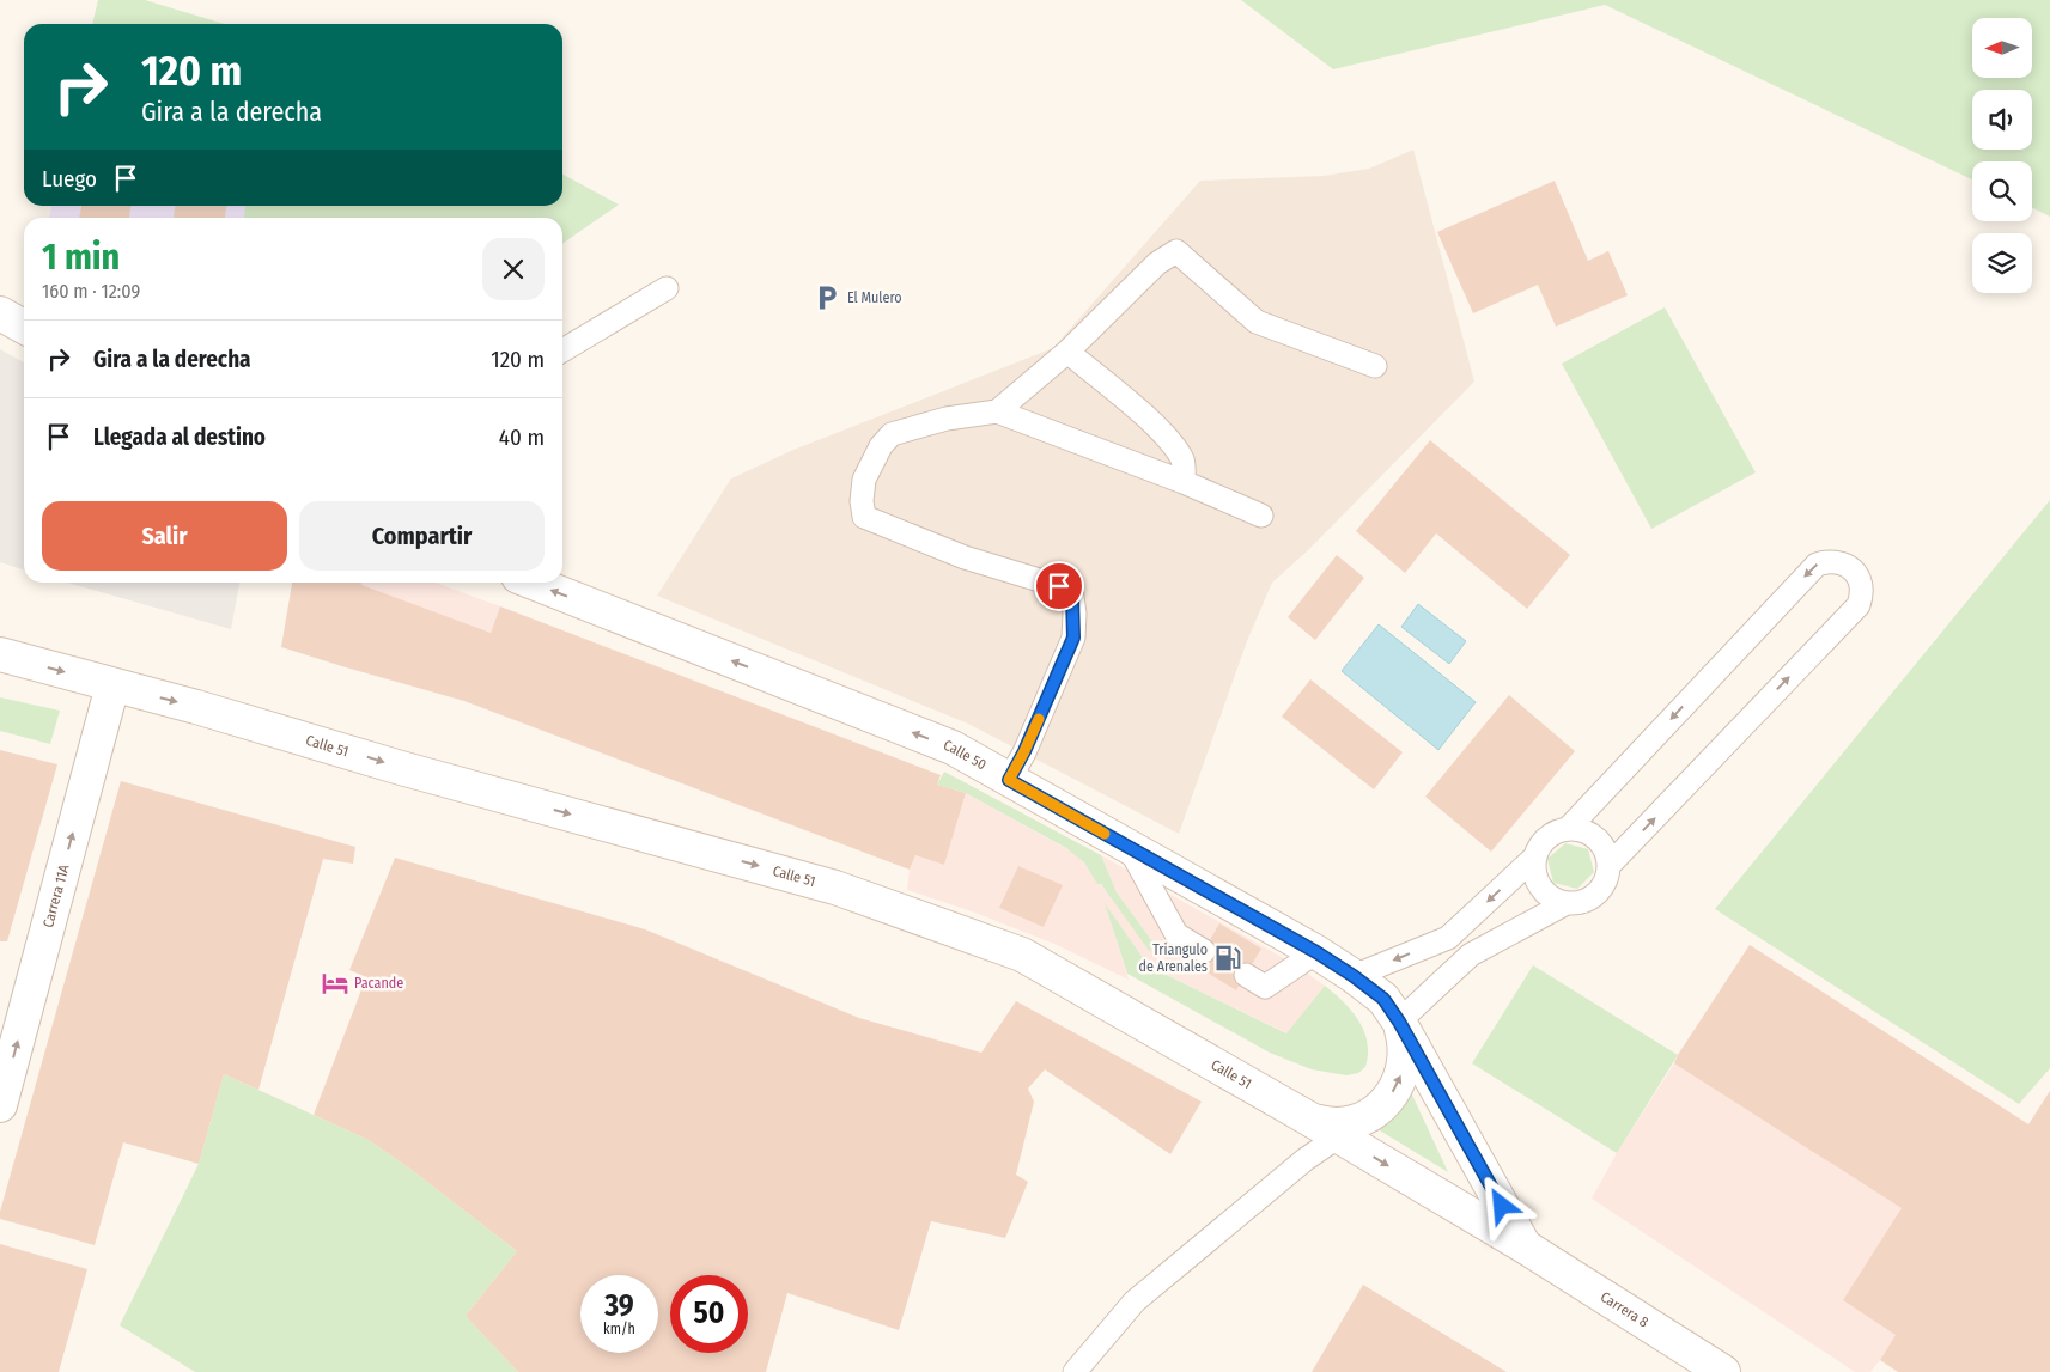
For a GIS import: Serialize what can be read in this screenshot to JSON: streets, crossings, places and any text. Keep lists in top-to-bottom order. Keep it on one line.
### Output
{"streets":{"main road":["Calle 51","Calle 50","Carrera 11A","Carrera 8"]},"crossings":[["Calle 51","Calle 50"],["Calle 51","Carrera 11A"],["Calle 51","Carrera 8"],["Calle 50","Carrera 8"]],"one_way":["Calle 51","Calle 50","Carrera 11A"],"places":{"parking":["El Mulero"],"fuel station":["Triangulo de Arenales"],"hotel":["Pacande"]},"north":"left","page":{"turn":["120 m","Gira a la derecha"],"then":"Luego","heading":["1 min","160 m · 12:09"],"list":[{"name":"Gira a la derecha","value":"120 m"},{"name":"Llegada al destino","value":"40 m"}],"buttons":["Salir","Compartir"],"speed":"39 km/h","limit":"50"}}
